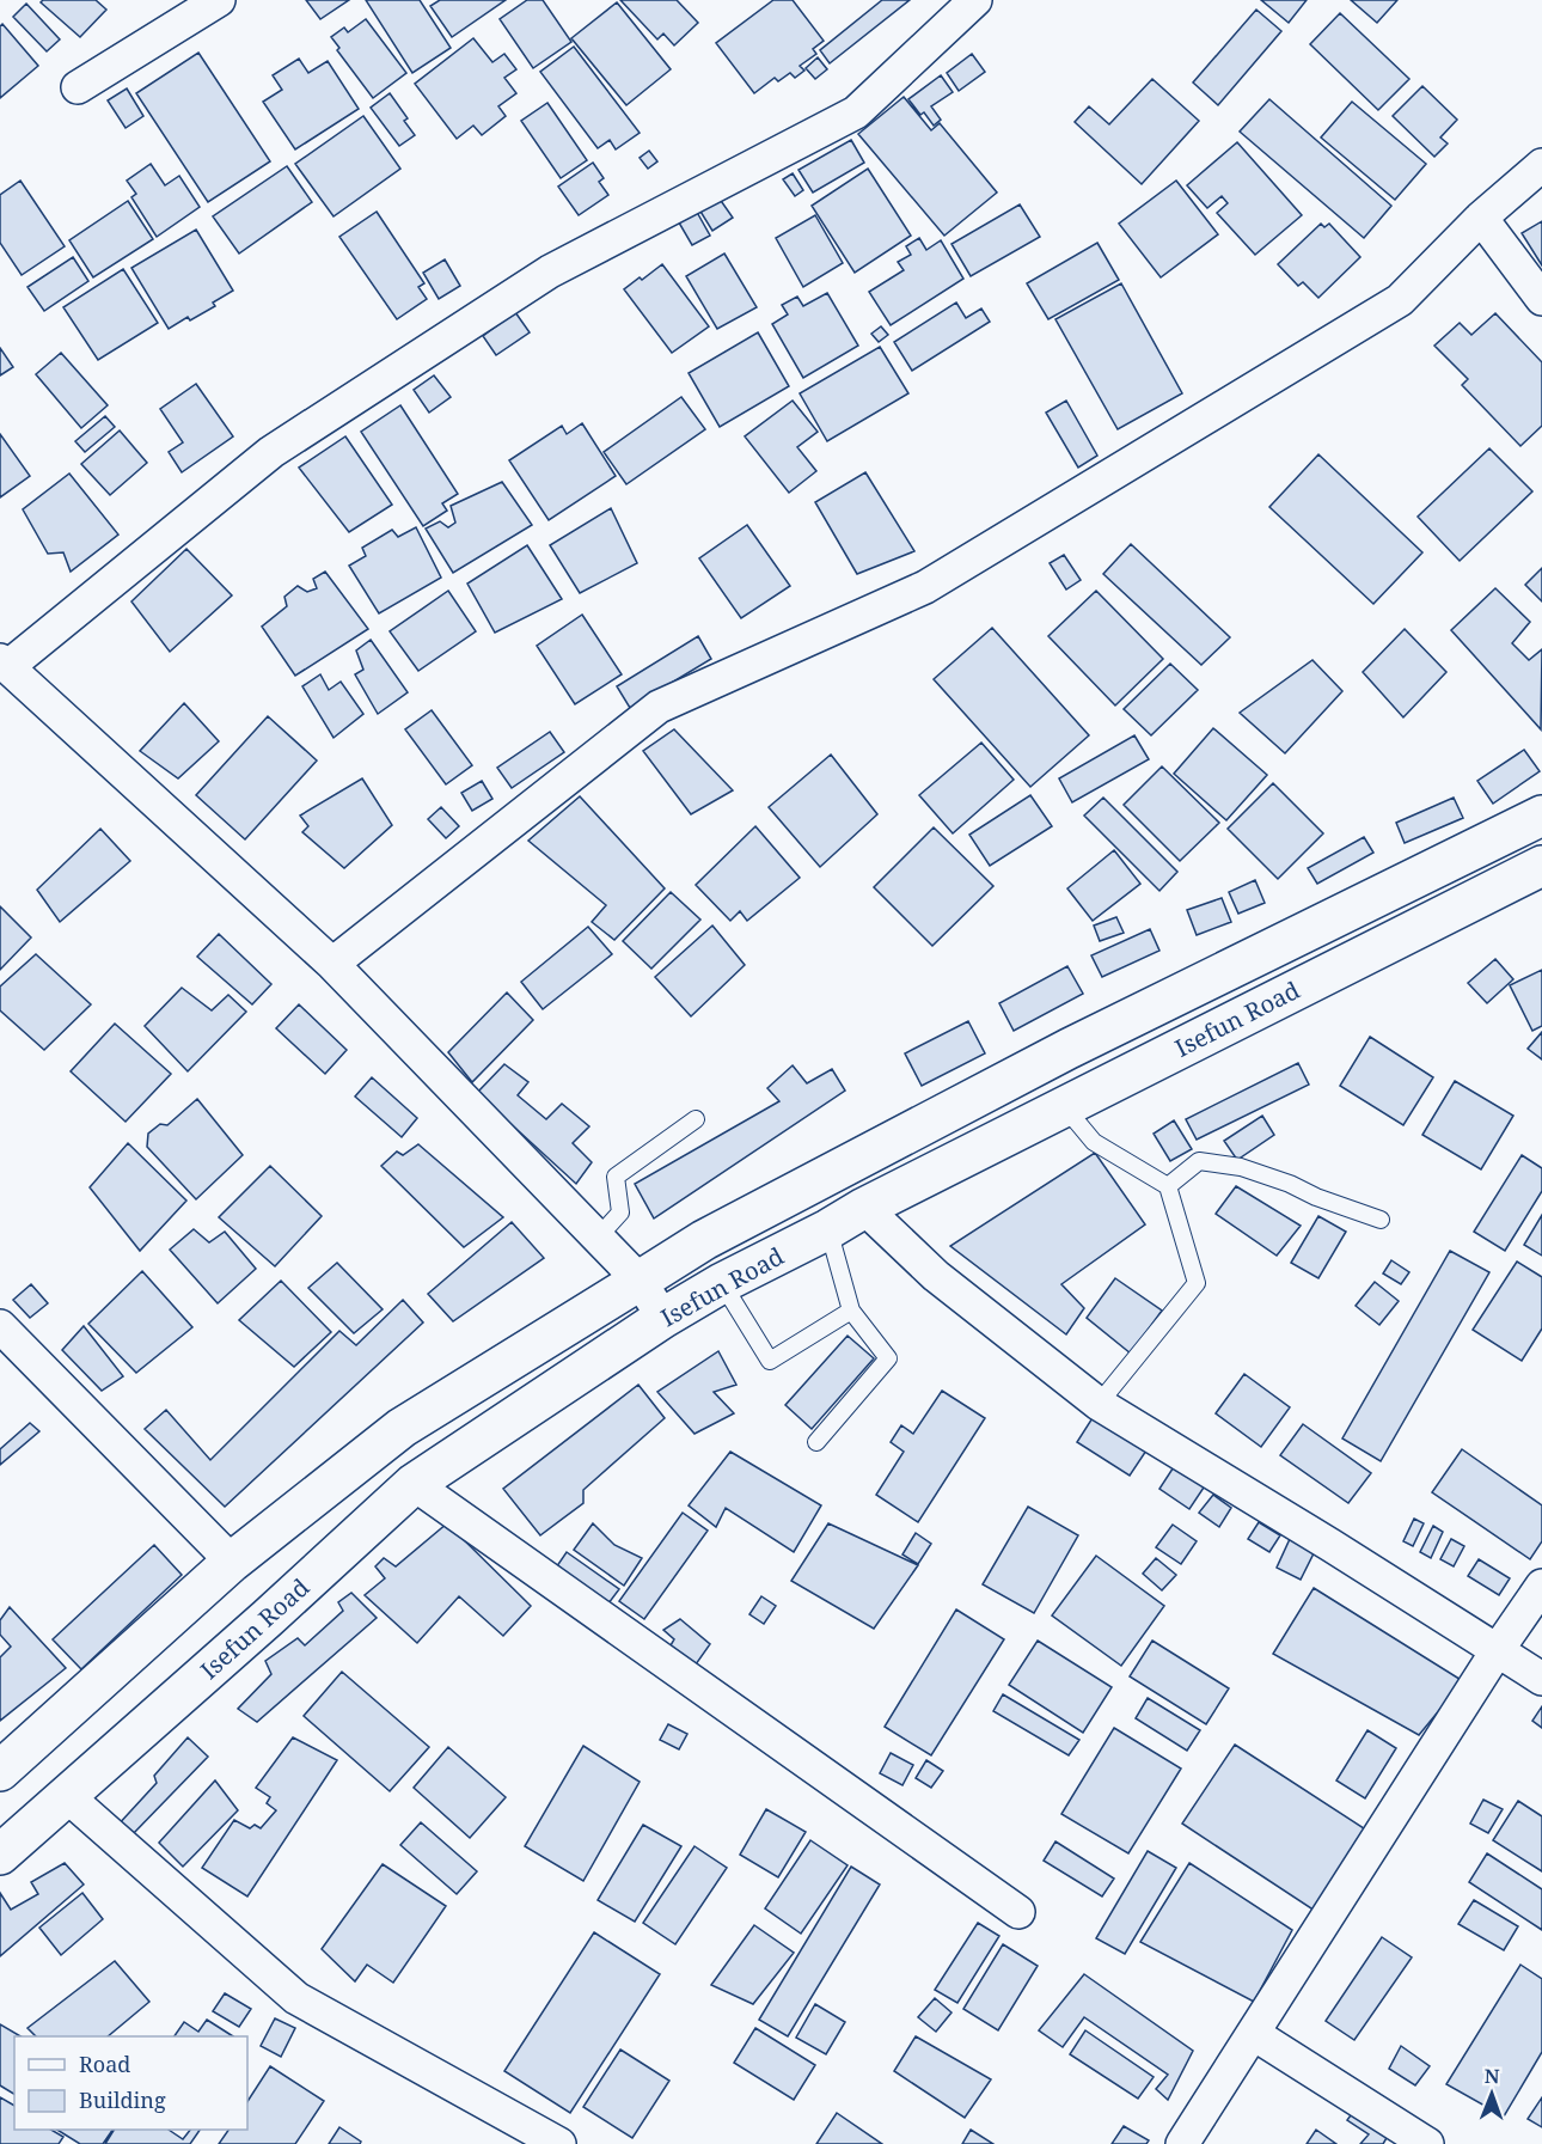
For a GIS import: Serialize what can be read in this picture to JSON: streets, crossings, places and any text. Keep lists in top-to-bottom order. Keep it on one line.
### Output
{"streets":{"street":["Isefun Road"]},"legend":["Road","Building"],"north":"top"}
